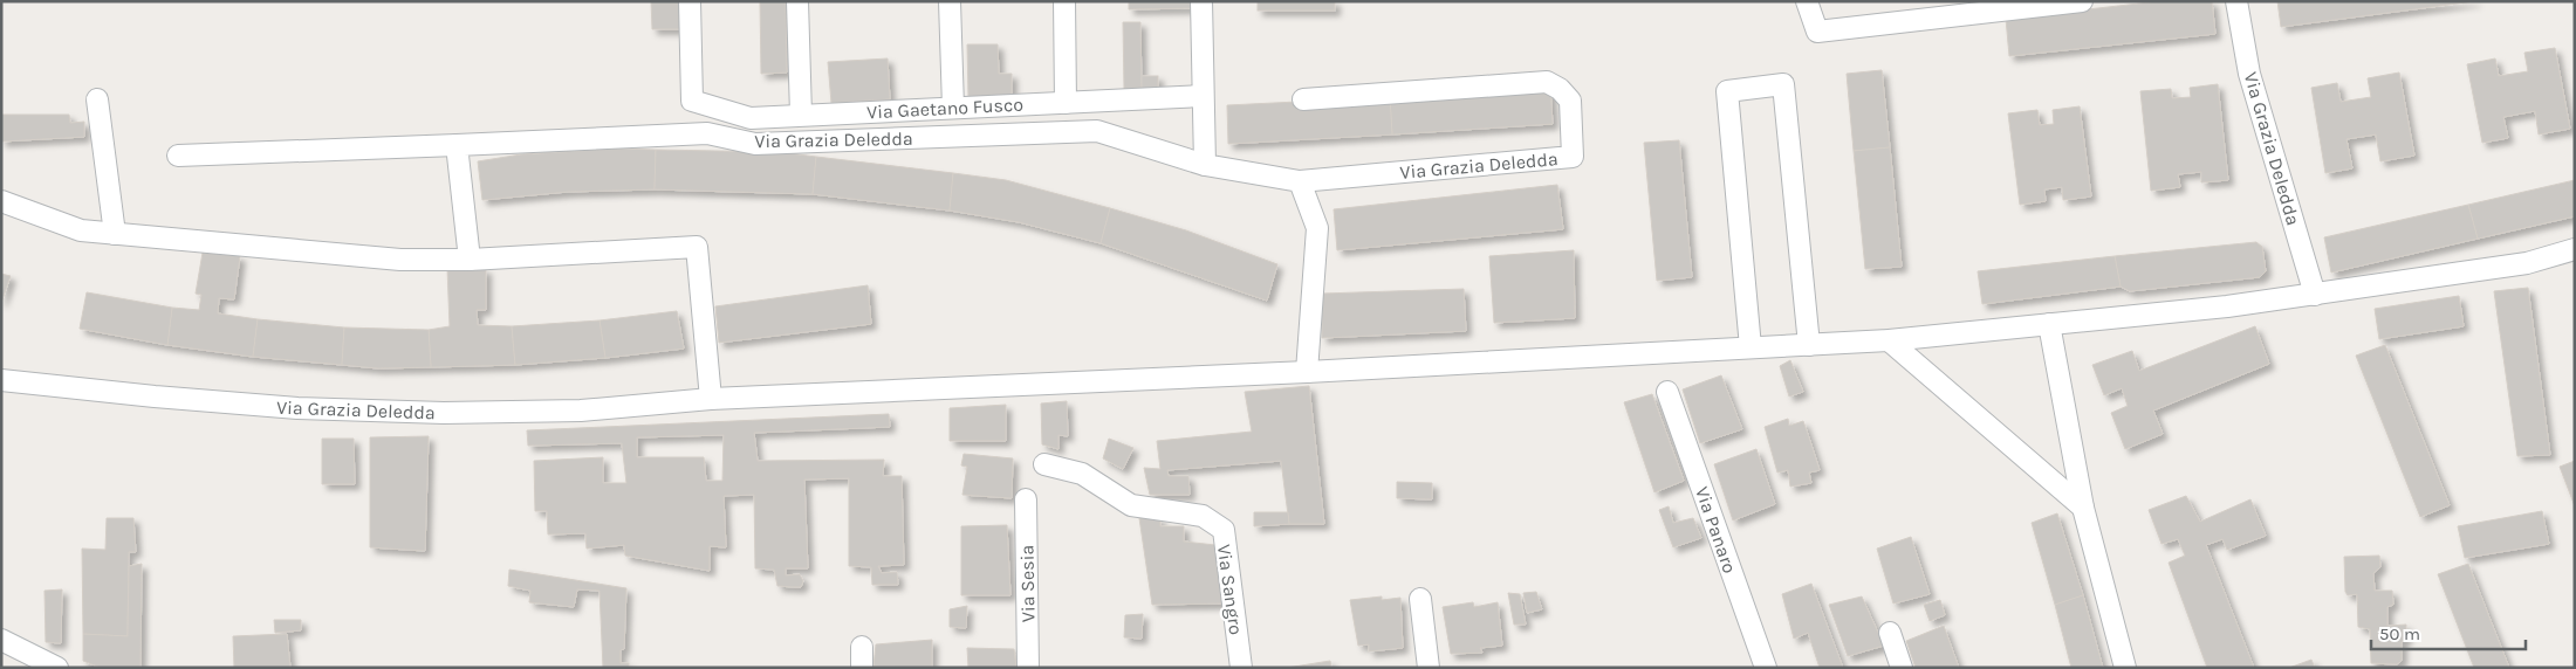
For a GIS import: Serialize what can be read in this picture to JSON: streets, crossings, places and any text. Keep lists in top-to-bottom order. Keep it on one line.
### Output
{"streets":{"street":["Via Gaetano Fusco","Via Grazia Deledda","Via Panaro","Via Sesia","Via Sangro"]},"scale_bar":"50 m"}
